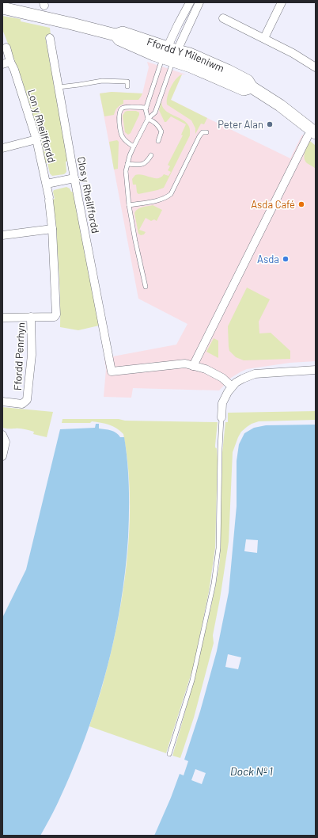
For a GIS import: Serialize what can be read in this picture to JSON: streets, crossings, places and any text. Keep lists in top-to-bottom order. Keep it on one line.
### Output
{"streets":{"street":["Ffordd Y Mileniwm","Lon y Rheilffordd","Clos y Rheilffordd","Ffordd Penrhyn"]},"crossings":[["Lon y Rheilffordd","Ffordd Penrhyn"]],"water":["Dock Nº 1"],"places":["Peter Alan","Asda Café","Asda"]}
